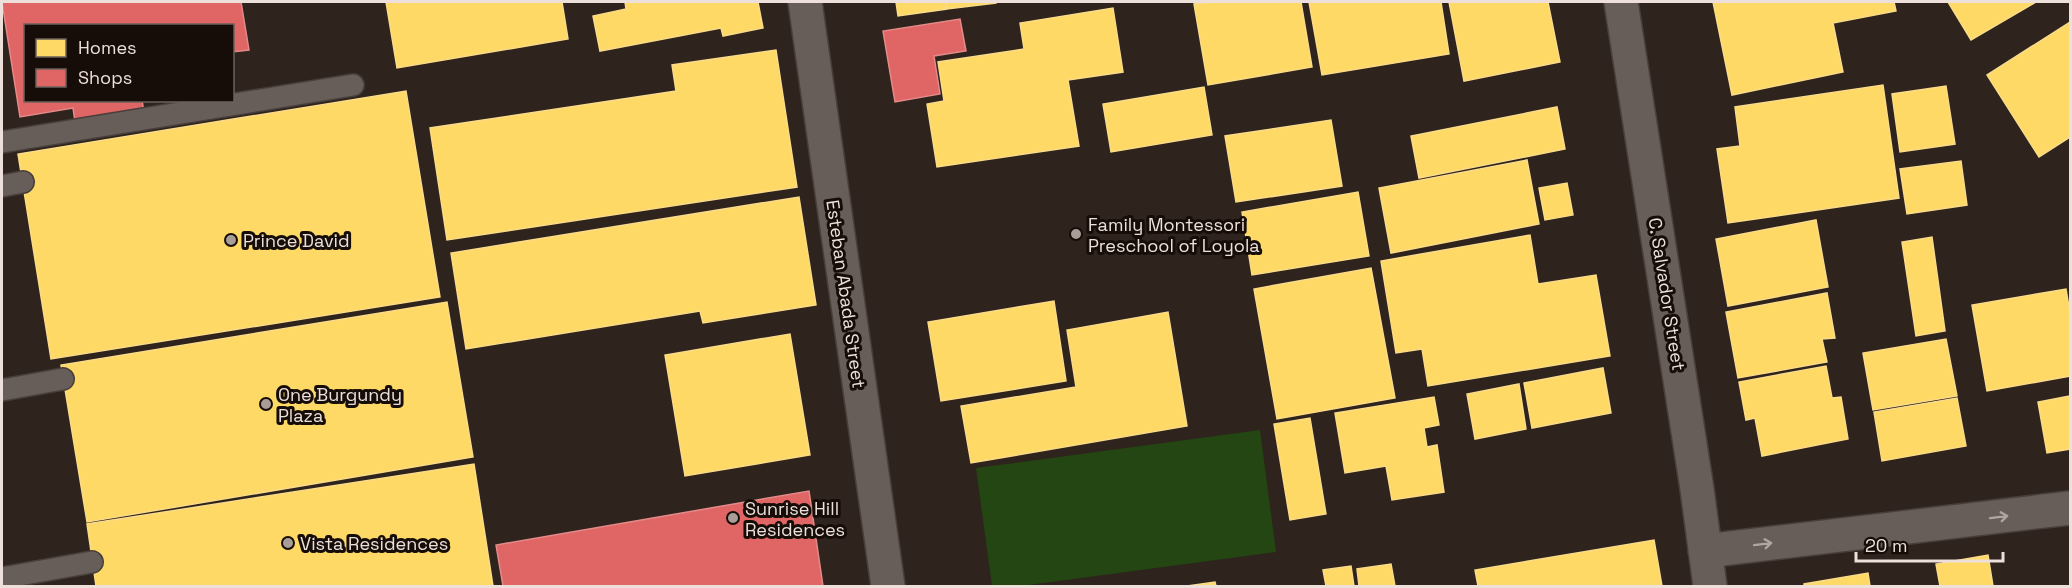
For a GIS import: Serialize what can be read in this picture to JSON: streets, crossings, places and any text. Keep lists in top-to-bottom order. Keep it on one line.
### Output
{"streets":{"street":["Esteban Abada Street","C. Salvador Street"]},"places":["Family Montessori Preschool of Loyola","Prince David","One Burgundy Plaza","Sunrise Hill Residences","Vista Residences"],"legend":["Homes","Shops"],"scale_bar":"20 m"}
